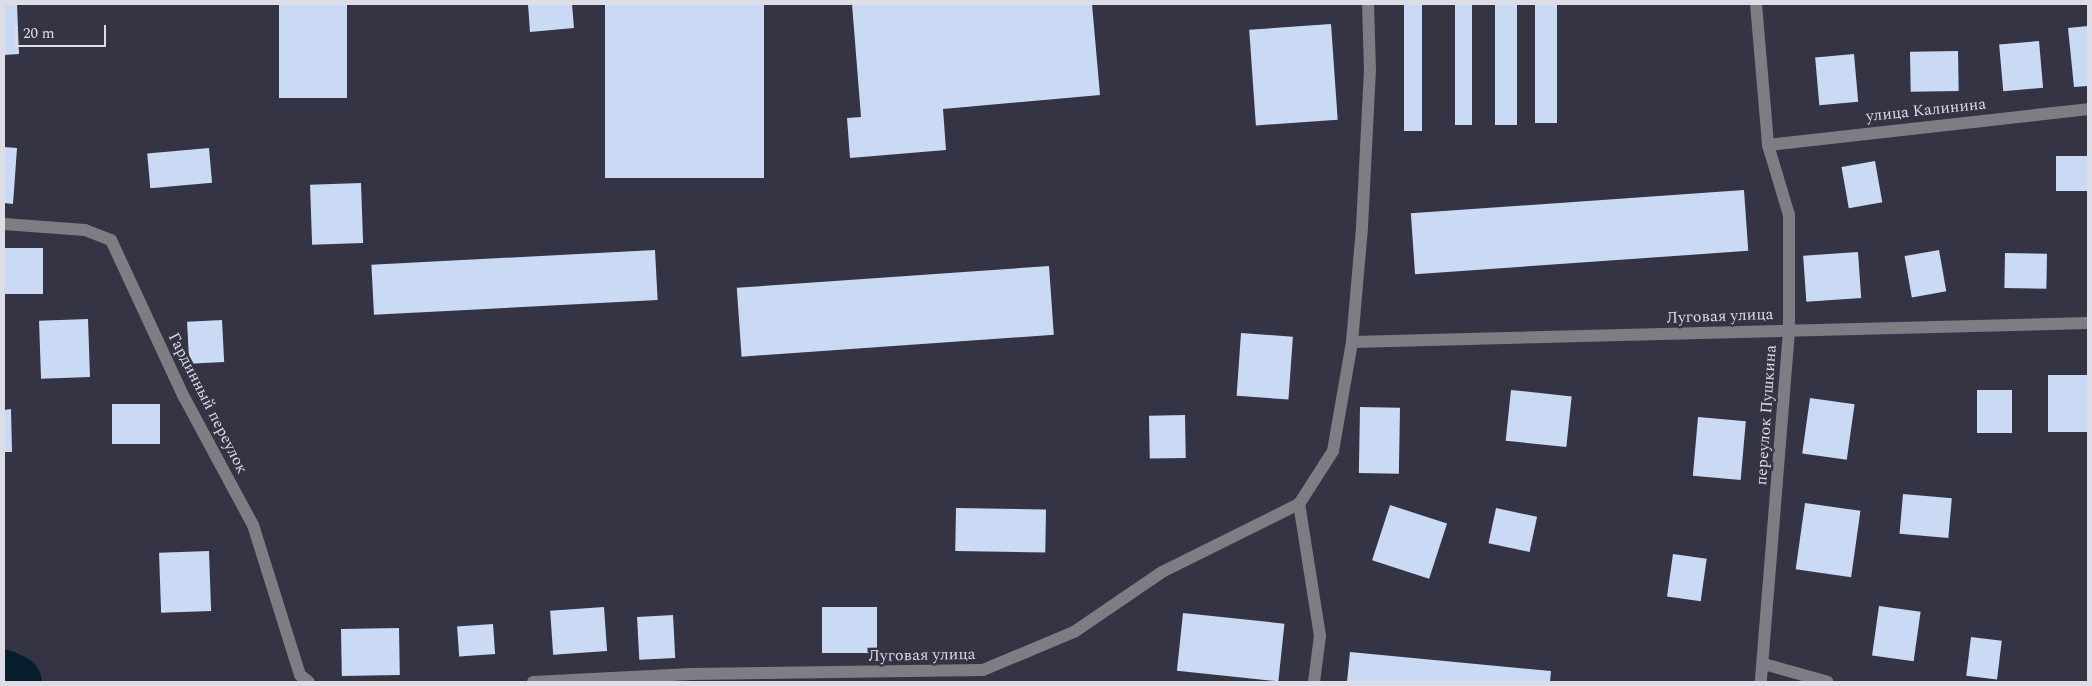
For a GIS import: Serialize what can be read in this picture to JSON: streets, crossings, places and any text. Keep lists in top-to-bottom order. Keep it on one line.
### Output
{"streets":{"street":["улица Калинина","Луговая улица","Гардинный переулок","переулок Пушкина"]},"crossings":[["улица Калинина","переулок Пушкина"],["Луговая улица","переулок Пушкина"]],"scale_bar":"20 m"}
